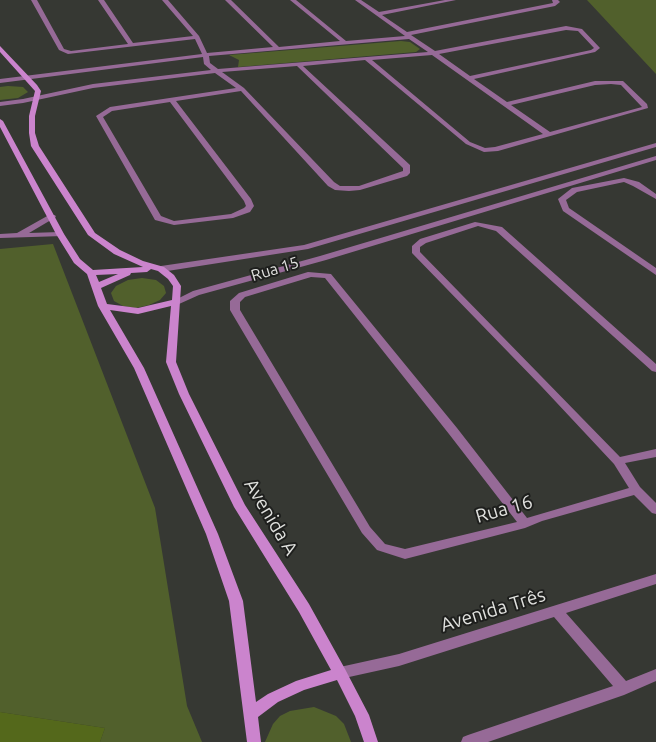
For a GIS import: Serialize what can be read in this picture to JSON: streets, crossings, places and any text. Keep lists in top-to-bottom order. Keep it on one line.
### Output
{"streets":{"main road":["Avenida A"],"street":["Rua 15","Rua 16","Avenida Três"]},"crossings":[["Rua 15","Rua 16"],["Avenida A","Avenida Três"]]}
